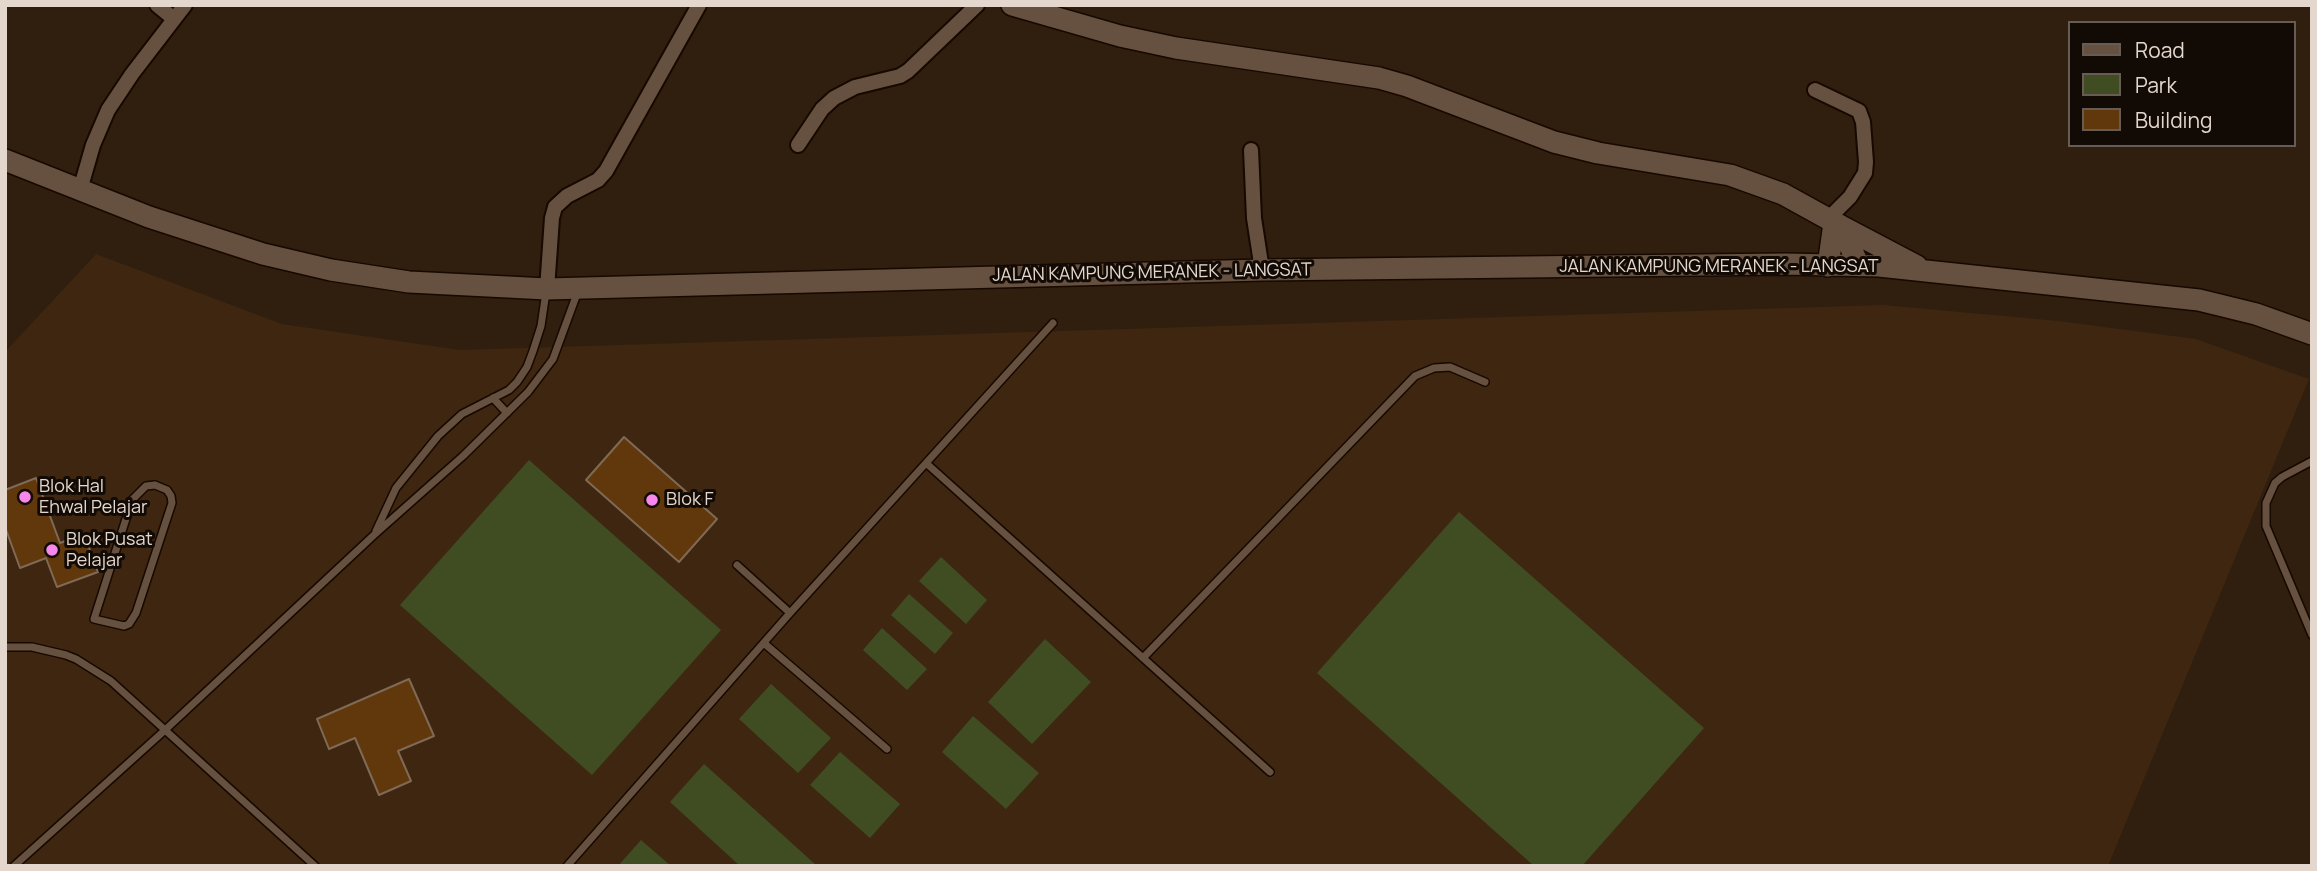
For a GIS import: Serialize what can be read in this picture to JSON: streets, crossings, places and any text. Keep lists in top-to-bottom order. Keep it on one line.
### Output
{"streets":{"main road":["JALAN KAMPUNG MERANEK - LANGSAT"]},"places":["Blok Hal Ehwal Pelajar","Blok F","Blok Pusat Pelajar"],"legend":["Road","Park","Building"]}
